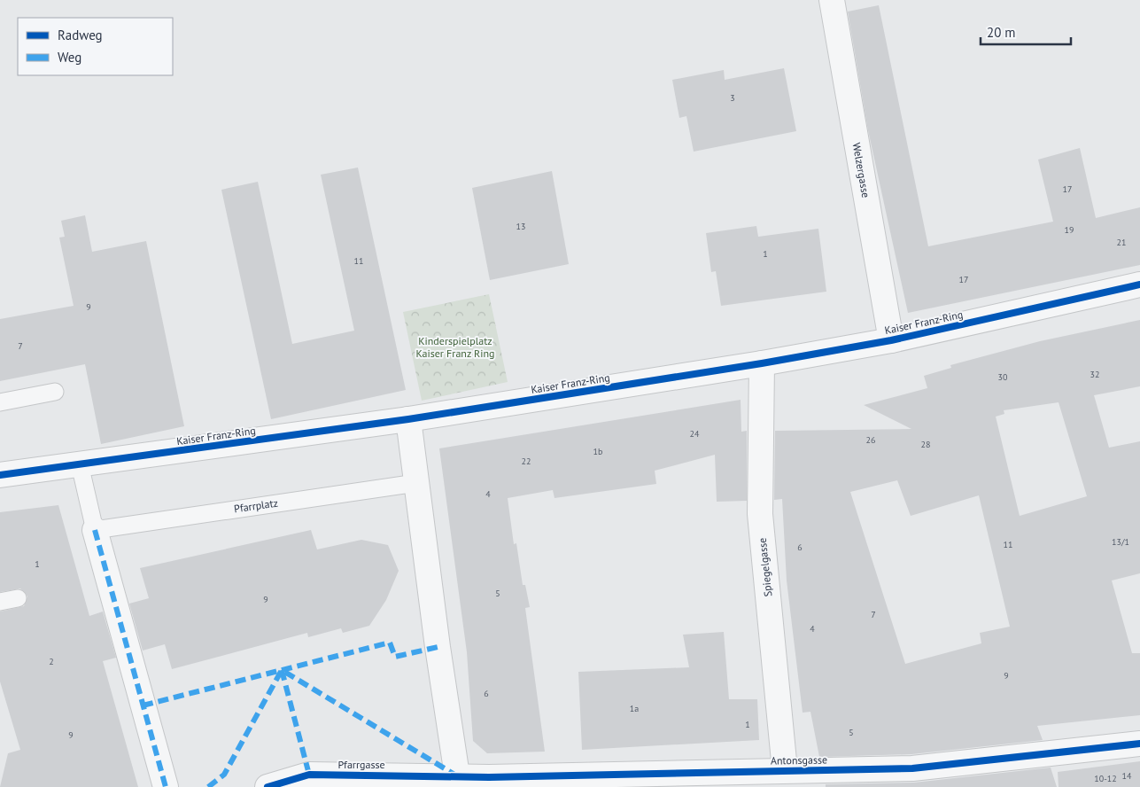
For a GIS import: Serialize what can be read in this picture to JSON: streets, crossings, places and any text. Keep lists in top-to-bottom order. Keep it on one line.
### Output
{"streets":{"street":["Welzergasse","Kaiser Franz-Ring","Spiegelgasse","Antonsgasse","Pfarrgasse"],"lane":["Pfarrplatz"]},"crossings":[["Welzergasse","Kaiser Franz-Ring"],["Kaiser Franz-Ring","Spiegelgasse"],["Spiegelgasse","Antonsgasse"],["Antonsgasse","Pfarrgasse"]],"parks":["Kinderspielplatz Kaiser Franz Ring"],"house_numbers":["3","17","13","19","21","1","11","17","9","7","32","30","24","26","28","1b","22","4","13/1","11","6","1","5","9","7","4","2","9","6","1a","1","5","9","14","10-12"],"legend":["Radweg","Weg"],"scale_bar":"20 m"}
